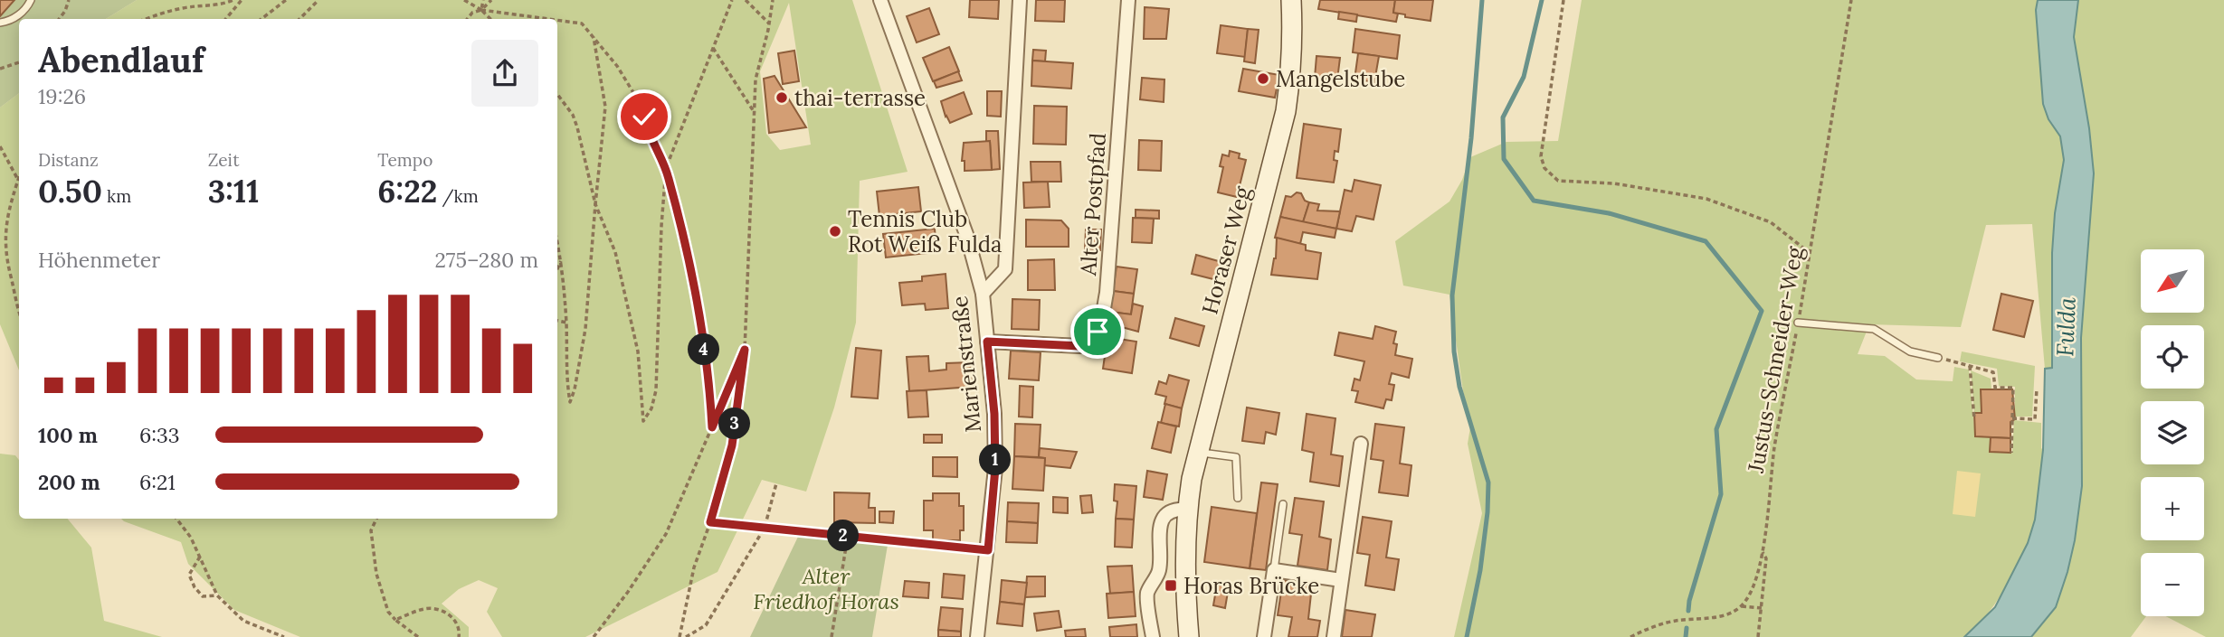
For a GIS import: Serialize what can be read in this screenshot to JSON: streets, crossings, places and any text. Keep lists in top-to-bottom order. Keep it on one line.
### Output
{"streets":{"main road":["Horaser Weg"],"street":["Alter Postpfad","Marienstraße"],"path":["Justus-Schneider-Weg"]},"crossings":[["Alter Postpfad","Marienstraße"]],"water":["Fulda"],"parks":["Alter Friedhof Horas"],"places":{"other":["Mangelstube","thai-terrasse","Tennis Club Rot Weiß Fulda"],"transit":["Horas Brücke"]},"north":"bottom left","page":{"heading":["Abendlauf","19:26"],"stats":[["Distanz","0.50 km"],["Zeit","3:11"],["Tempo","6:22 /km"]],"chart":["Höhenmeter","275–280 m"],"map_buttons":["+","−"],"pins":["4","3","1","2"],"list":[{"name":"100 m","note":"6:33"},{"name":"200 m","note":"6:21"}]}}
